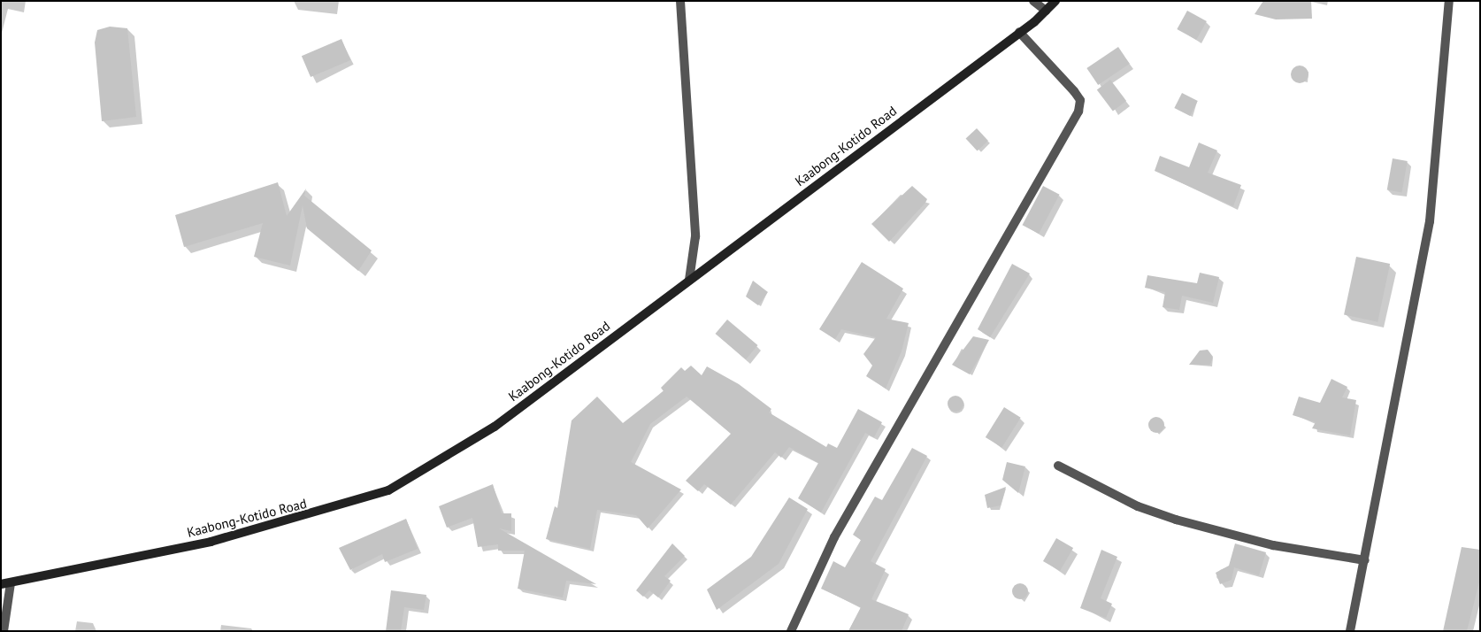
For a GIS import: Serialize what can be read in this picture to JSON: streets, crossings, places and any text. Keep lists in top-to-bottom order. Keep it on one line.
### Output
{"streets":{"main road":["Kaabong-Kotido Road"]}}
